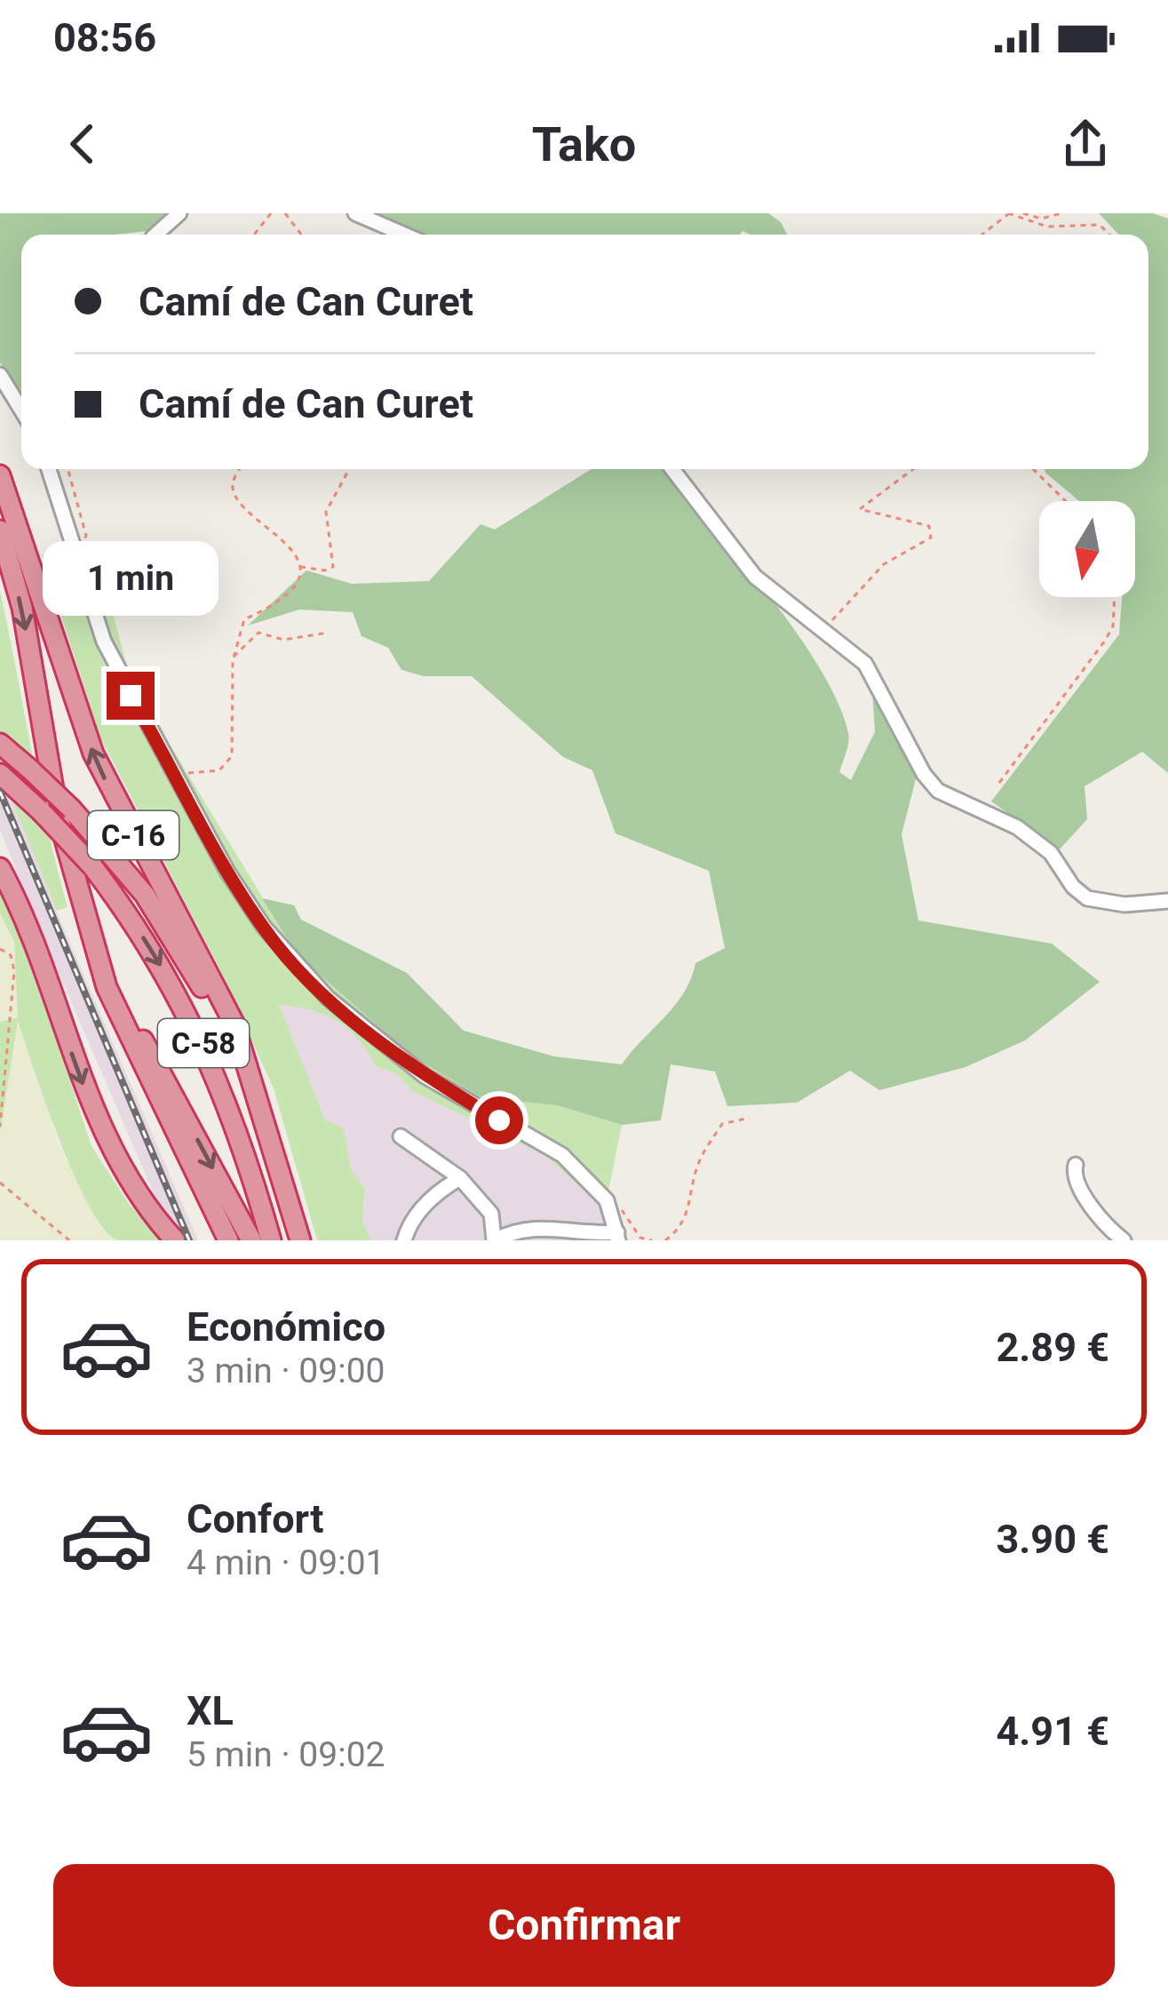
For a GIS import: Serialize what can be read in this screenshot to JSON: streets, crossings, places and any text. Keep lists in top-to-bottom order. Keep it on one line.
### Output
{"streets":{"highway":["C-16","C-58"]},"crossings":[["C-16","C-58"]],"north":"bottom","page":{"status":"08:56","header":"Tako","banner":["Camí de Can Curet","Camí de Can Curet"],"bubble":"1 min","list":[{"name":"Económico","note":"3 min · 09:00","value":"2.89 €"},{"name":"Confort","note":"4 min · 09:01","value":"3.90 €"},{"name":"XL","note":"5 min · 09:02","value":"4.91 €"}],"buttons":"Confirmar"}}
